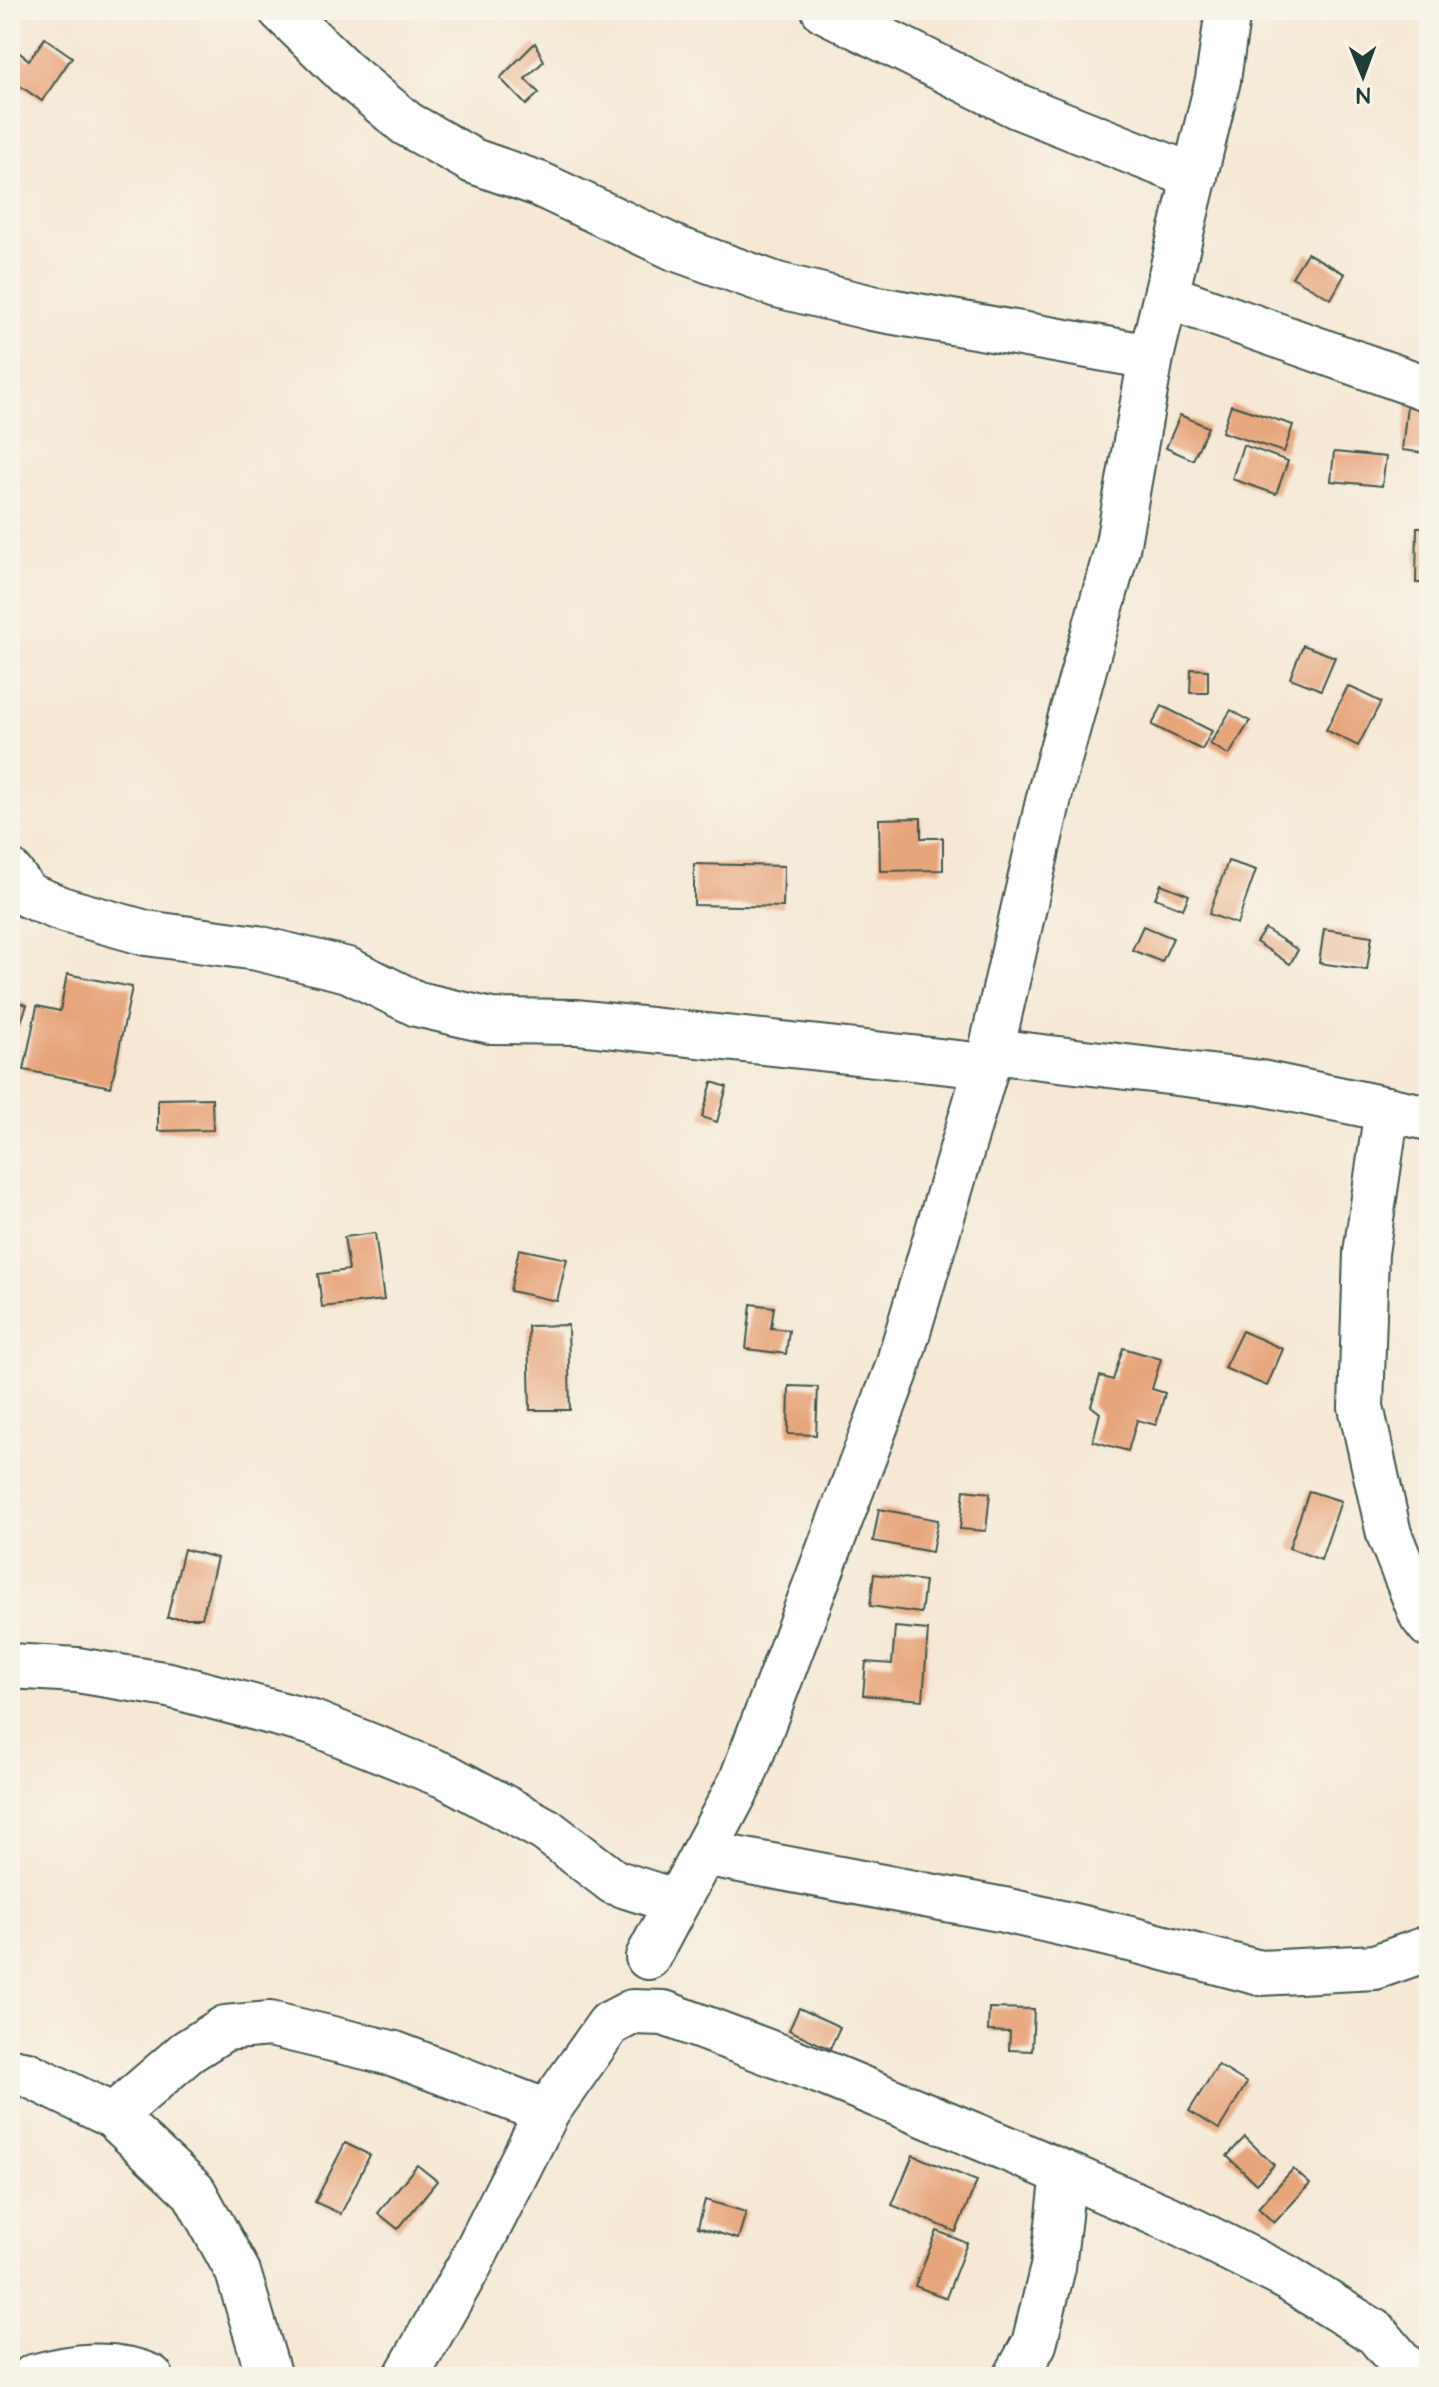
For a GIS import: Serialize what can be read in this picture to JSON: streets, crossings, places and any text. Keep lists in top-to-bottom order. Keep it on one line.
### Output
{"north":"bottom"}
